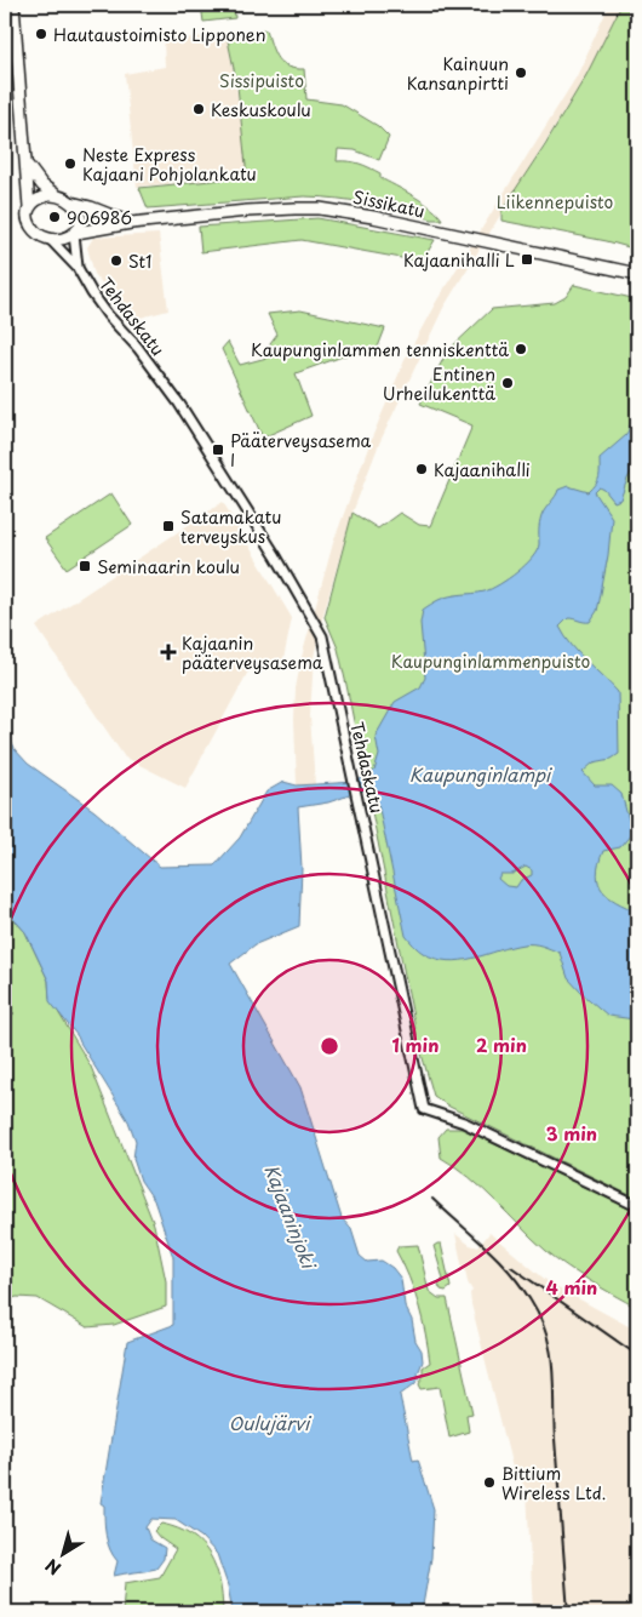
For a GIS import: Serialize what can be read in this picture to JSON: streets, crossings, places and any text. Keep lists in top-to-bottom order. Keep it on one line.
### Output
{"streets":{"main road":["Sissikatu"],"street":["Tehdaskatu"]},"crossings":[["Sissikatu","Tehdaskatu"]],"water":["Kaupunginlampi","Kajaaninjoki","Oulujärvi"],"parks":["Sissipuisto","Liikennepuisto","Kaupunginlammenpuisto"],"places":{"other":["Hautaustoimisto Lipponen","Kainuun Kansanpirtti","Keskuskoulu","Neste Express Kajaani Pohjolankatu","906986","St1","Kaupunginlammen tenniskenttä","Entinen Urheilukenttä","Kajaanihalli","Bittium Wireless Ltd."],"transit":["Kajaanihalli L","Pääterveysasema I","Satamakatu terveyskus","Seminaarin koulu"],"health":["Kajaanin pääterveysasema"]},"north":"bottom left","rings":["1 min","2 min","3 min","4 min"]}
